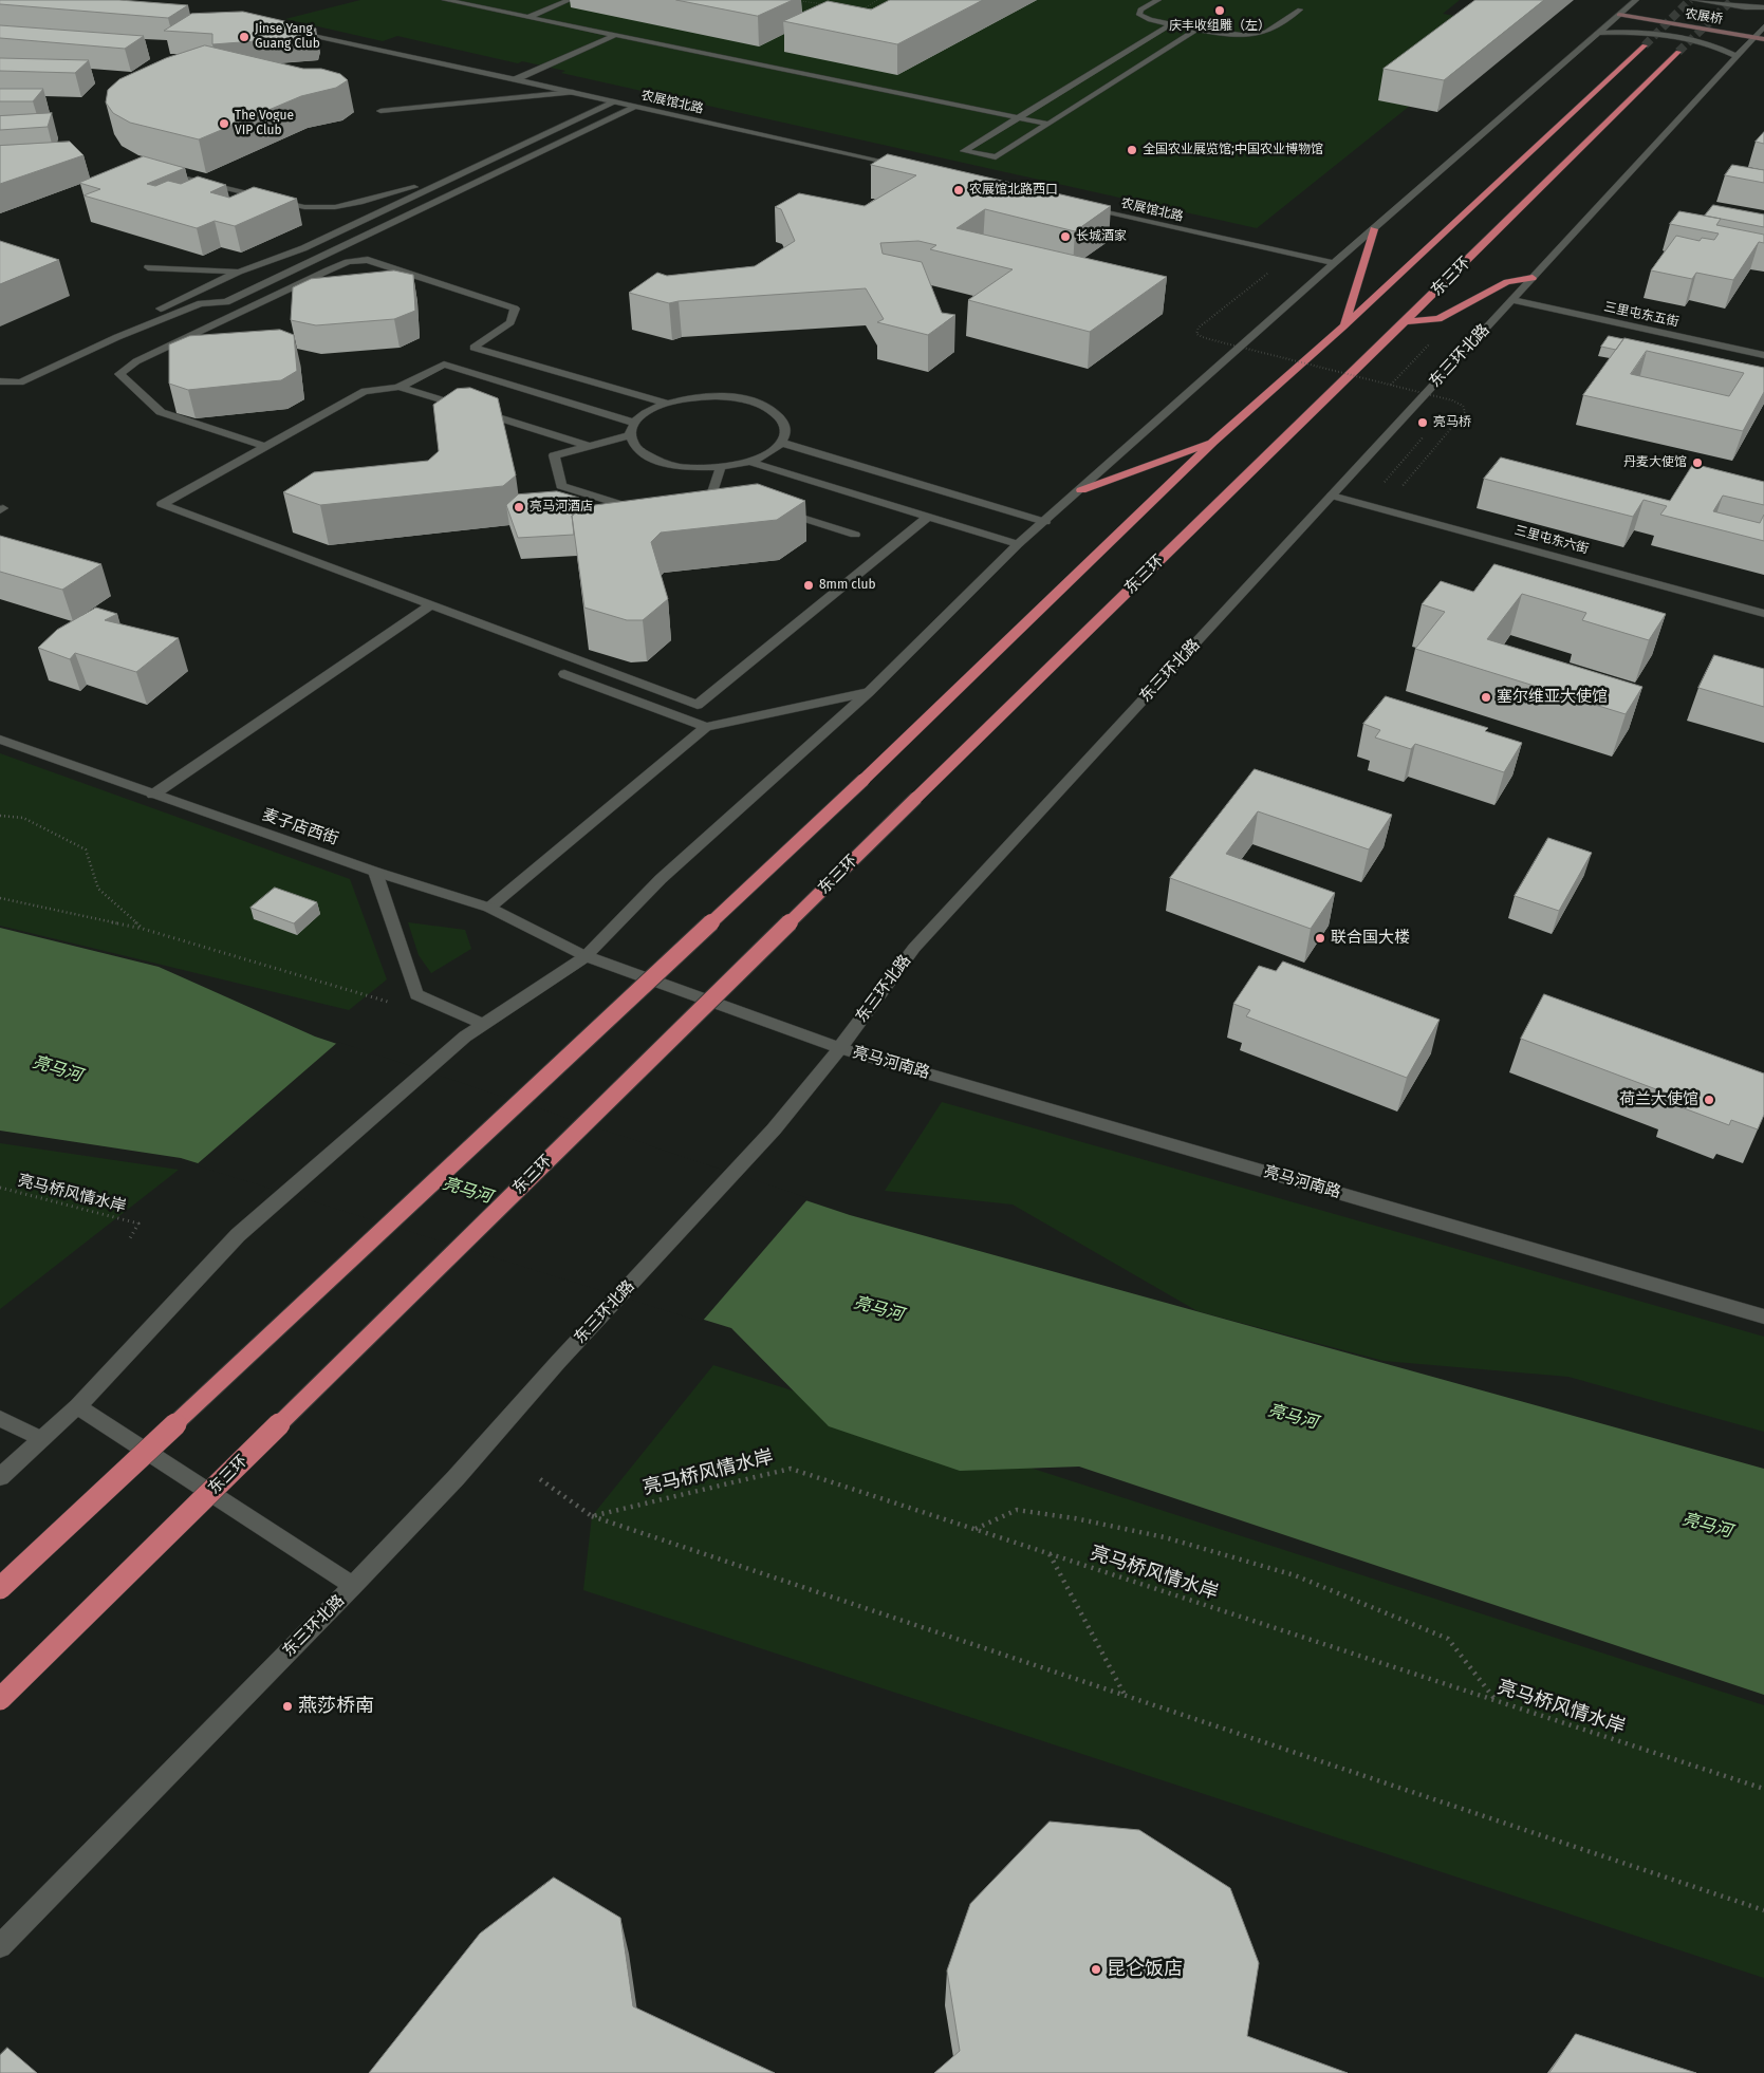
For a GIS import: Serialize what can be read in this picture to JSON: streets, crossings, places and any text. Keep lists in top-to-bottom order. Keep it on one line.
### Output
{"streets":{"highway":["东三环"],"main road":["农展桥"],"street":["农展馆北路","三里屯东五街","东三环北路","三里屯东六街","麦子店西街","亮马河南路"],"path":["亮马桥风情水岸"]},"crossings":[["农展桥","东三环北路"],["三里屯东五街","东三环北路"],["东三环北路","三里屯东六街"],["东三环北路","亮马河南路"],["麦子店西街","亮马河南路"]],"water":["亮马河"],"places":["庆丰收组雕（左）","Jinse Yang Guang Club","The Vogue VIP Club","全国农业展览馆;中国农业博物馆","农展馆北路西口","长城酒家","亮马桥","丹麦大使馆","亮马河酒店","8mm club","塞尔维亚大使馆","联合国大楼","荷兰大使馆","燕莎桥南","昆仑饭店"]}
